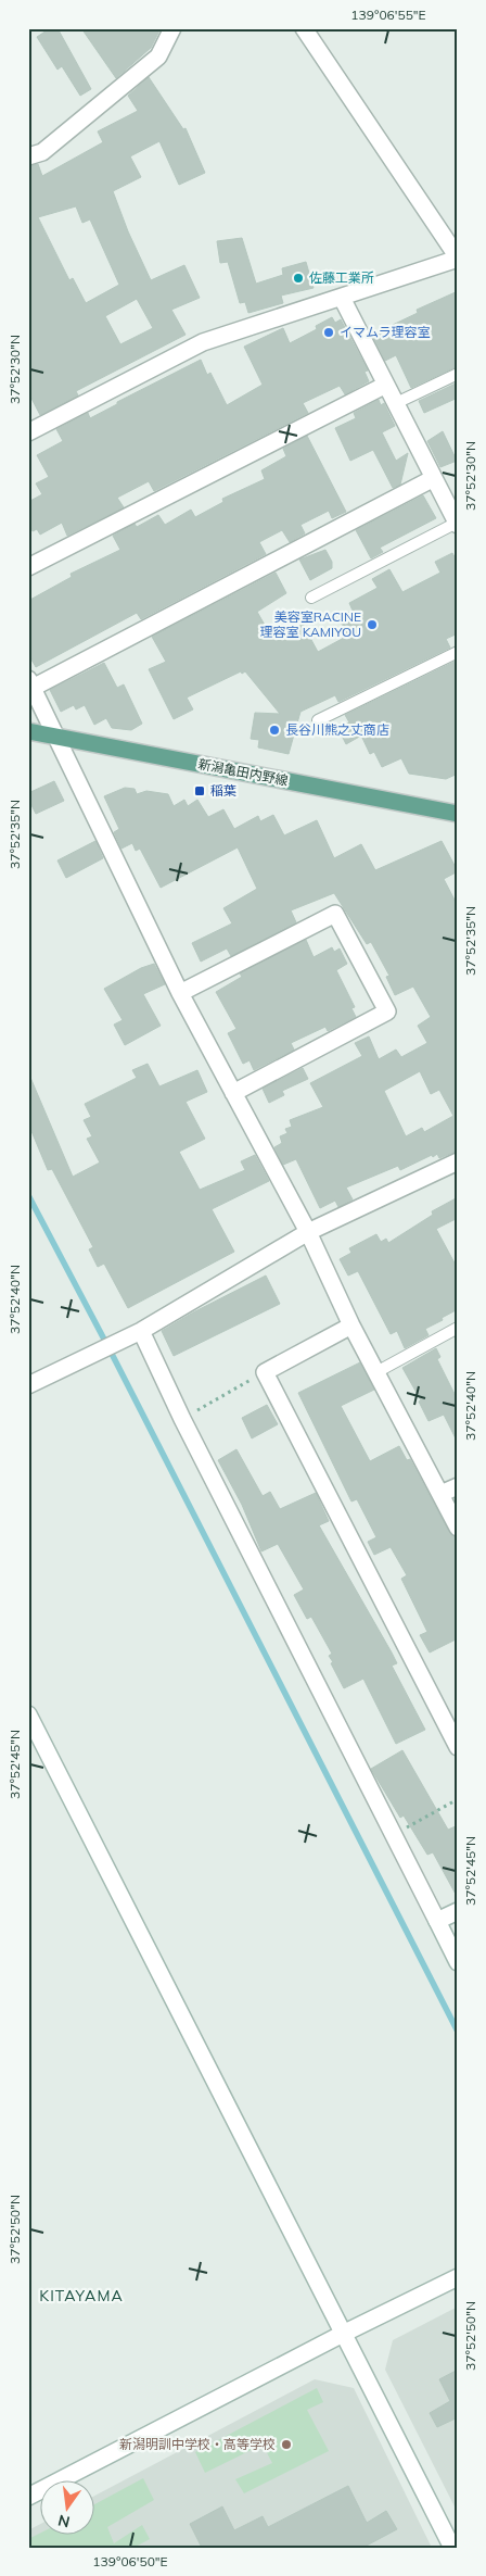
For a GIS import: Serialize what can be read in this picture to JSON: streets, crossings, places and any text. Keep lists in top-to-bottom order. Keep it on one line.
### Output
{"streets":{"main road":["新潟亀田内野線"]},"districts":["KITAYAMA"],"places":{"other":["佐藤工業所","イマムラ理容室","美容室RACINE 理容室 KAMIYOU","長谷川熊之丈商店","新潟明訓中学校・高等学校"],"transit":["稲葉"]},"north":"bottom","coordinates":["139°06'55\"E","37°52'30\"N","37°52'35\"N","37°52'40\"N","37°52'45\"N","37°52'50\"N","139°06'50\"E"]}
